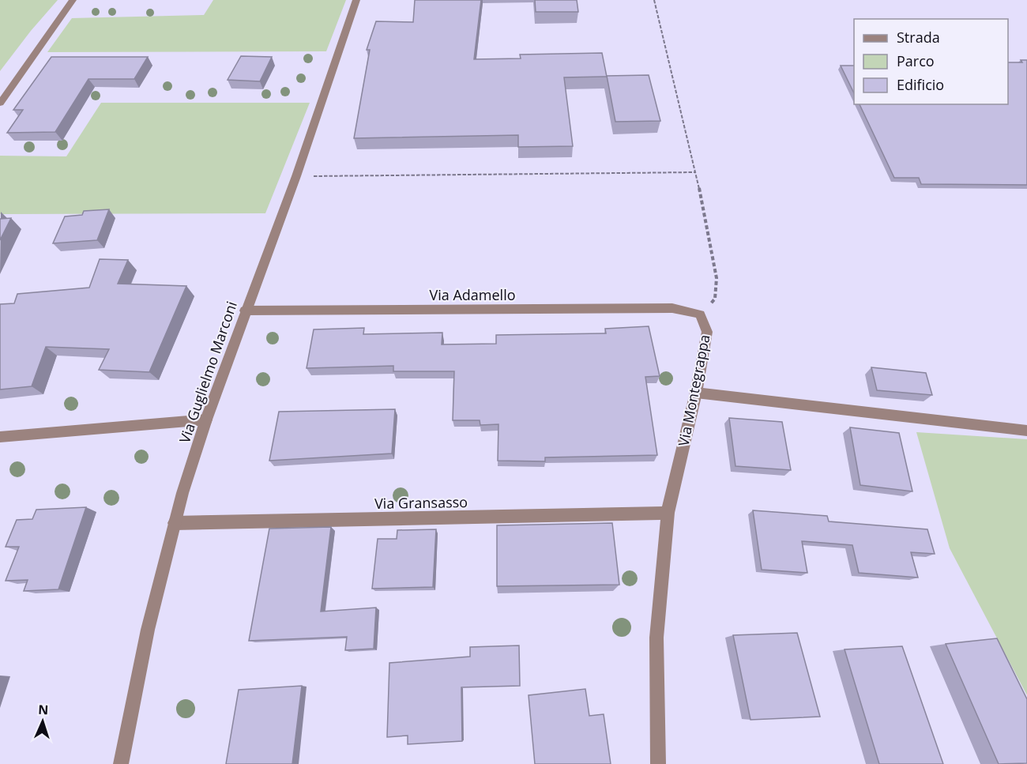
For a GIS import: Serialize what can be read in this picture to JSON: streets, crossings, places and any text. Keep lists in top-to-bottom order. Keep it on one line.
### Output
{"streets":{"street":["Via Adamello","Via Guglielmo Marconi","Via Montegrappa","Via Gransasso"]},"crossings":[["Via Adamello","Via Guglielmo Marconi"],["Via Adamello","Via Montegrappa"],["Via Guglielmo Marconi","Via Gransasso"],["Via Montegrappa","Via Gransasso"]],"legend":["Strada","Parco","Edificio"],"north":"top"}
